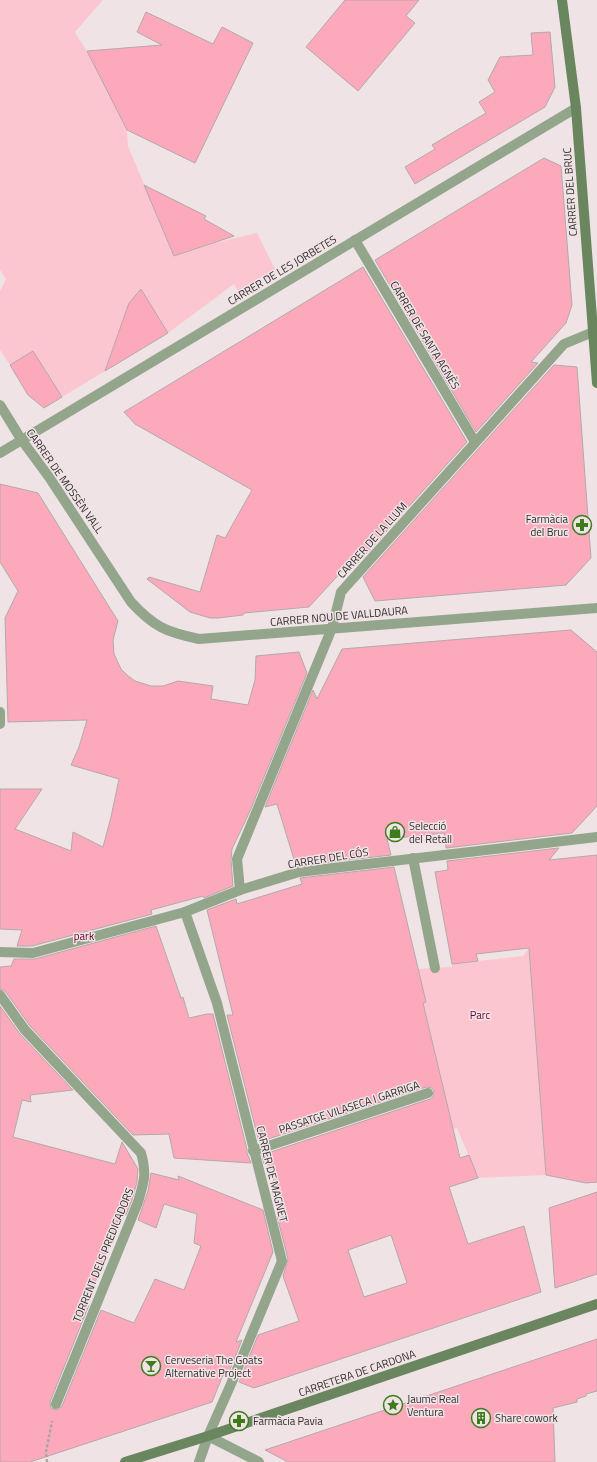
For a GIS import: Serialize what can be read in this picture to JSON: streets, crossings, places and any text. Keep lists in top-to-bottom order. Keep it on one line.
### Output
{"streets":{"main road":["CARRER DEL BRUC","CARRETERA DE CARDONA"],"street":["CARRER DE LES JORBETES","CARRER DE SANTA AGNÈS","CARRER DE MOSSÈN VALL","CARRER DE LA LLUM","CARRER NOU DE VALLDAURA","CARRER DEL CÓS","PASSATGE VILASECA I GARRIGA","CARRER DE MAGNET","TORRENT DELS PREDICADORS"]},"crossings":[["CARRER DEL BRUC","CARRER DE LES JORBETES"],["CARRER DEL BRUC","CARRER DE LA LLUM"],["CARRER DE LES JORBETES","CARRER DE SANTA AGNÈS"],["CARRER DE LES JORBETES","CARRER DE MOSSÈN VALL"],["CARRER DE SANTA AGNÈS","CARRER DE LA LLUM"],["CARRER DE MOSSÈN VALL","CARRER NOU DE VALLDAURA"],["CARRER DE LA LLUM","CARRER NOU DE VALLDAURA"],["CARRER DE LA LLUM","CARRER DEL CÓS"],["CARRER DEL CÓS","CARRER DE MAGNET"],["PASSATGE VILASECA I GARRIGA","CARRER DE MAGNET"],["CARRER DE MAGNET","CARRETERA DE CARDONA"]],"parks":["park","Parc"],"places":{"pharmacy":["Farmàcia del Bruc","Farmàcia Pavia"],"shop":["Selecció del Retall"],"bar":["Cerveseria The Goats Alternative Project"],"place":["Jaume Real Ventura"],"building":["Share cowork"]}}
